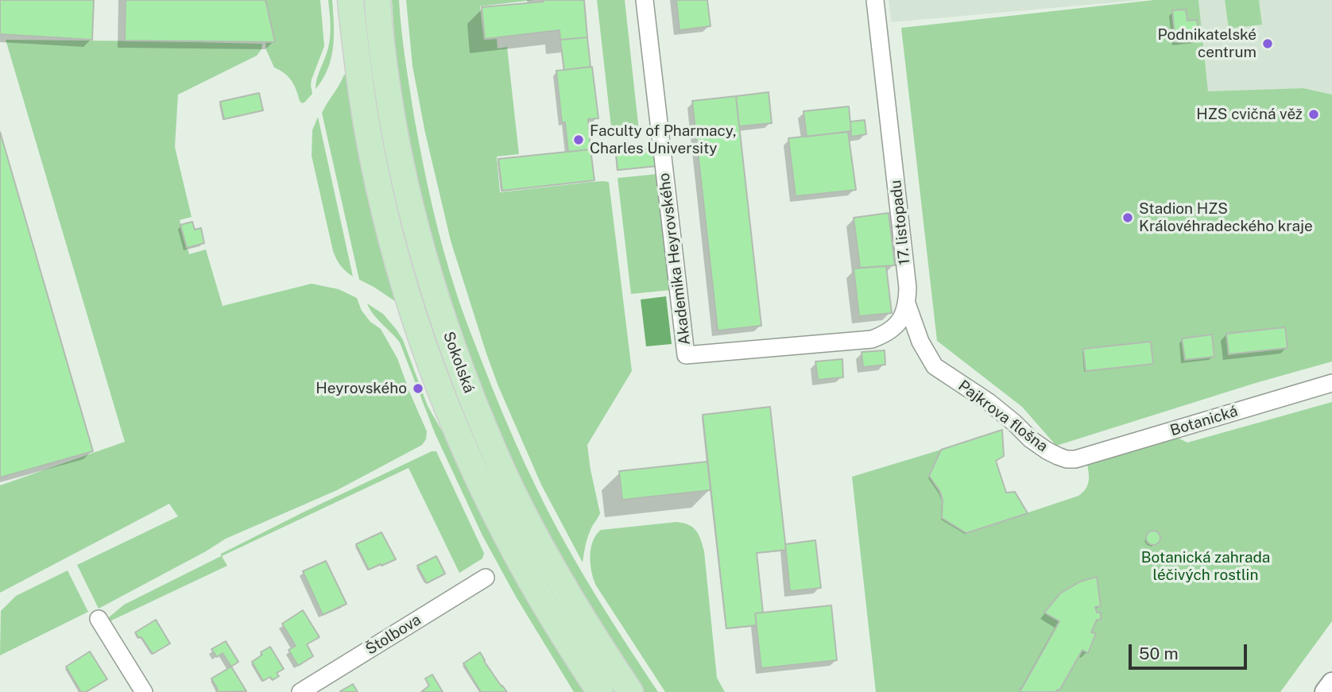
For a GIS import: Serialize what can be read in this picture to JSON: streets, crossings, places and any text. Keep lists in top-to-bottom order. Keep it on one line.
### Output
{"streets":{"main road":["Sokolská"],"street":["17. listopadu","Akademika Heyrovského","Pajkrova flošna","Botanická","Štolbova"]},"crossings":[["17. listopadu","Akademika Heyrovského"],["17. listopadu","Pajkrova flošna"],["Akademika Heyrovského","Pajkrova flošna"],["Pajkrova flošna","Botanická"]],"parks":["Botanická zahrada léčivých rostlin"],"places":["Podnikatelské centrum","HZS cvičná věž","Faculty of Pharmacy, Charles University","Stadion HZS Královéhradeckého kraje","Heyrovského"],"scale_bar":"50 m"}
